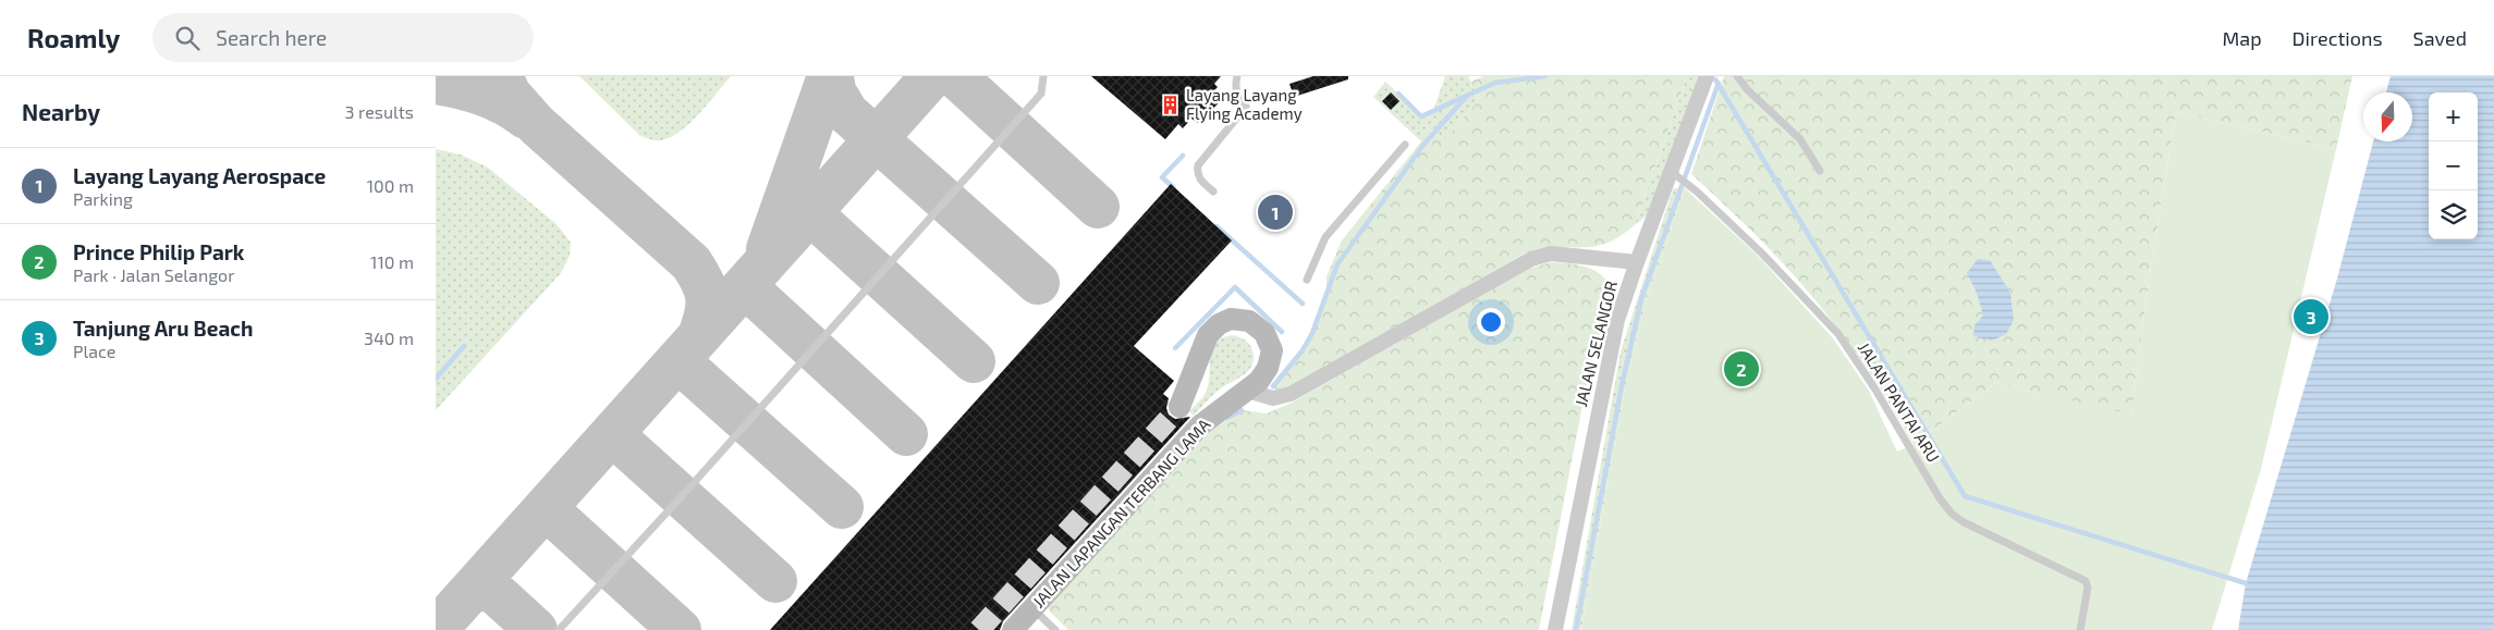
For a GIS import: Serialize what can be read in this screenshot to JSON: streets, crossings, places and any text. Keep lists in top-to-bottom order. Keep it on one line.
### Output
{"streets":{"main road":["JALAN LAPANGAN TERBANG LAMA"],"street":["JALAN SELANGOR"],"lane":["JALAN PANTAI ARU"]},"crossings":[["JALAN SELANGOR","JALAN PANTAI ARU"]],"places":{"building":["Layang Layang Flying Academy"]},"north":"bottom","page":{"header":"Roamly","search":"Search here","nav":["Map","Directions","Saved"],"heading":["Nearby","3 results"],"map_buttons":["+","−"],"list":[{"mark":"1","name":"Layang Layang Aerospace","note":"Parking","value":"100 m"},{"mark":"2","name":"Prince Philip Park","note":"Park · Jalan Selangor","value":"110 m"},{"mark":"3","name":"Tanjung Aru Beach","note":"Place","value":"340 m"}],"pins":["1","3","2"]}}
